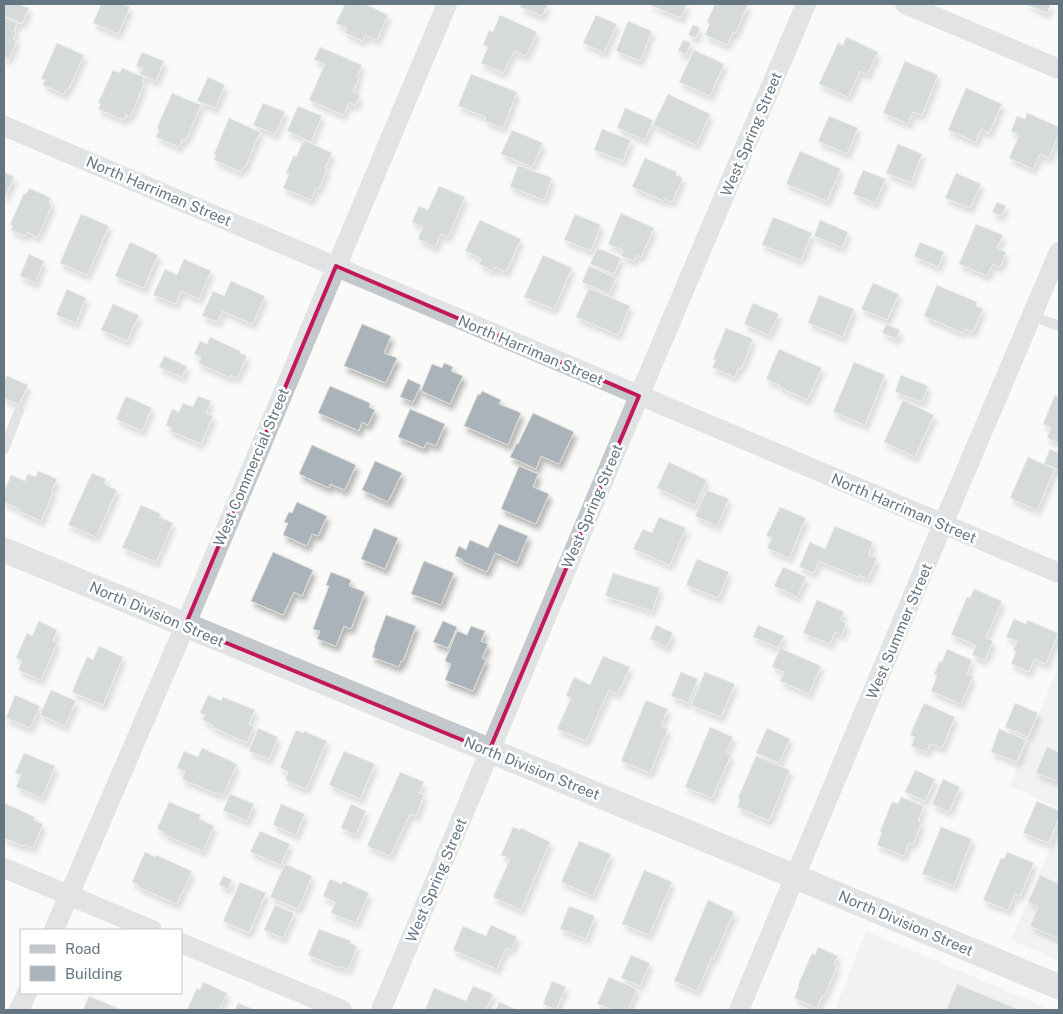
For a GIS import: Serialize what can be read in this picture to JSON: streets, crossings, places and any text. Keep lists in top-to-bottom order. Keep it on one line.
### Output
{"streets":{"street":["West Spring Street","North Harriman Street","West Commercial Street","North Division Street","West Summer Street"]},"crossings":[["West Spring Street","North Harriman Street"],["West Spring Street","North Division Street"],["North Harriman Street","West Commercial Street"],["North Harriman Street","West Summer Street"],["West Commercial Street","North Division Street"],["North Division Street","West Summer Street"]],"legend":["Road","Building"]}
